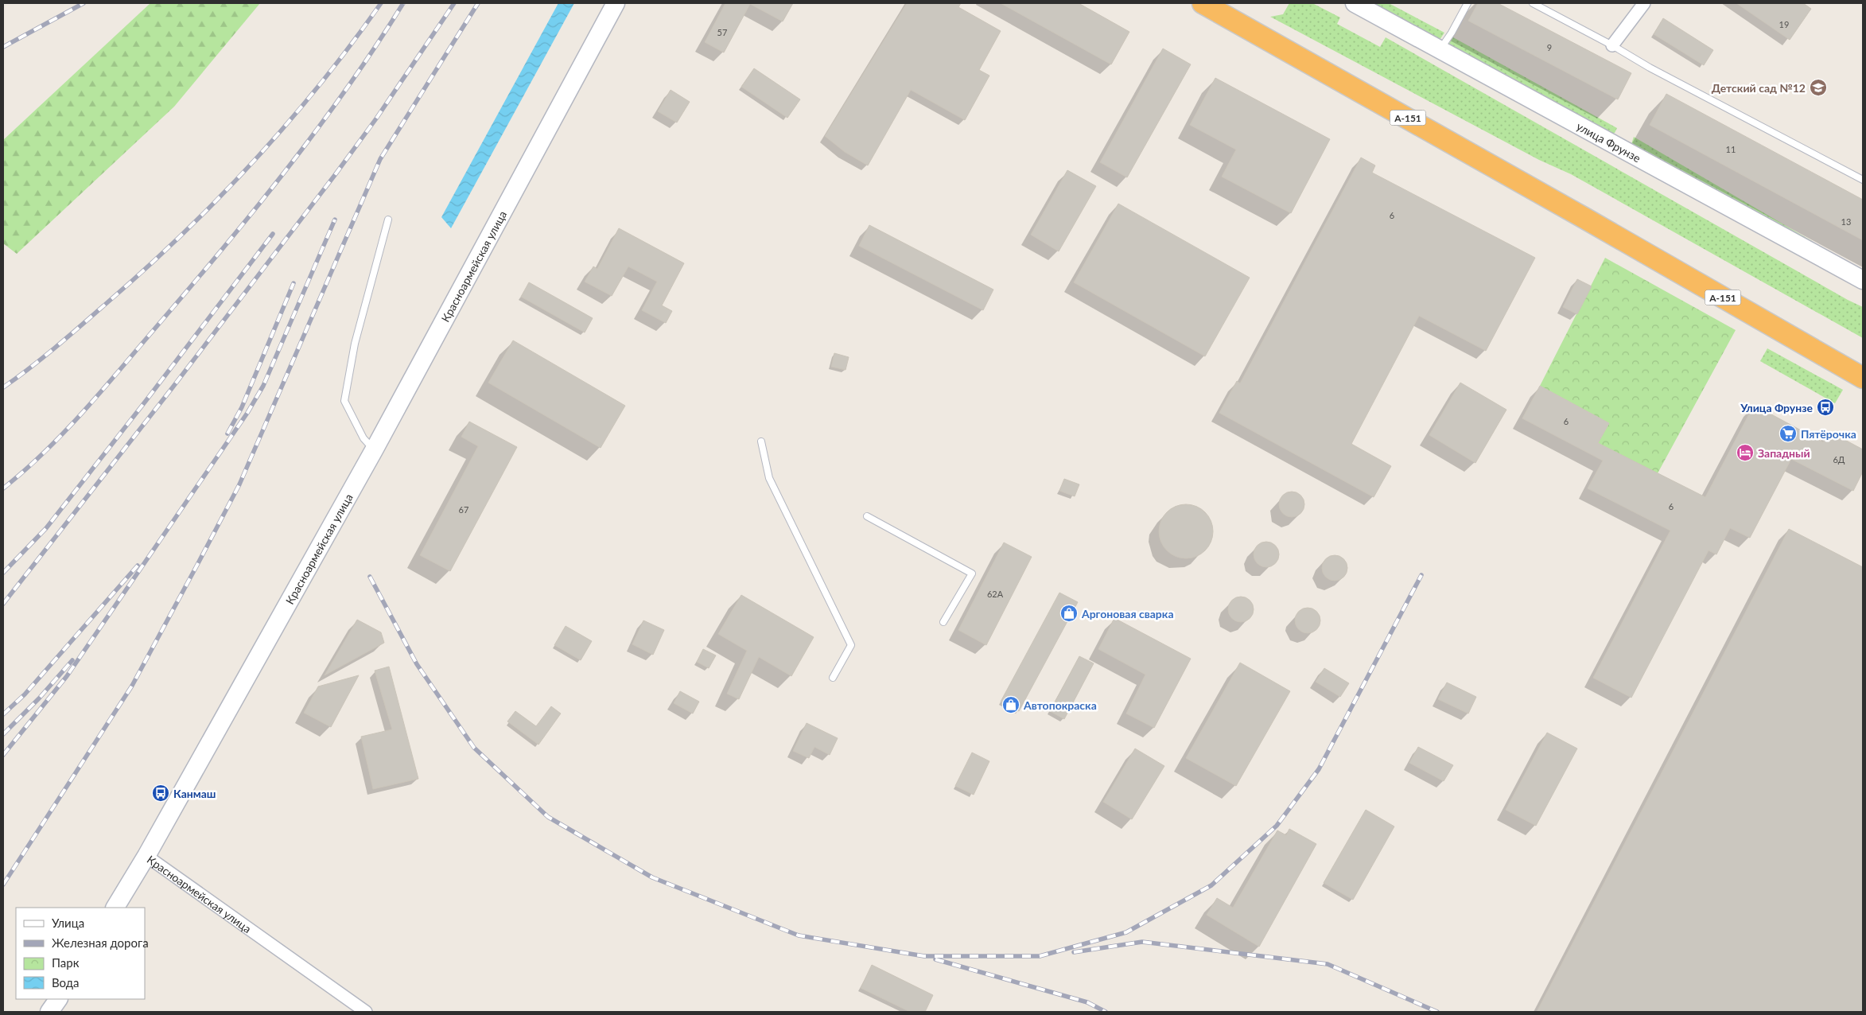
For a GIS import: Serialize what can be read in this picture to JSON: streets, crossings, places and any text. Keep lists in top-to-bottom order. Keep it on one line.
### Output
{"streets":{"highway":["А-151"],"main road":["улица Фрунзе","Красноармейская улица"]},"places":{"school or university":["Детский сад №12"],"bus stop":["Улица Фрунзе","Канмаш"],"supermarket":["Пятёрочка"],"hotel":["Западный"],"shop":["Аргоновая сварка","Автопокраска"]},"house_numbers":["19","57","9","11","6","13","6","6Д","6","67","62А"],"legend":["Улица","Железная дорога","Парк","Вода"]}
